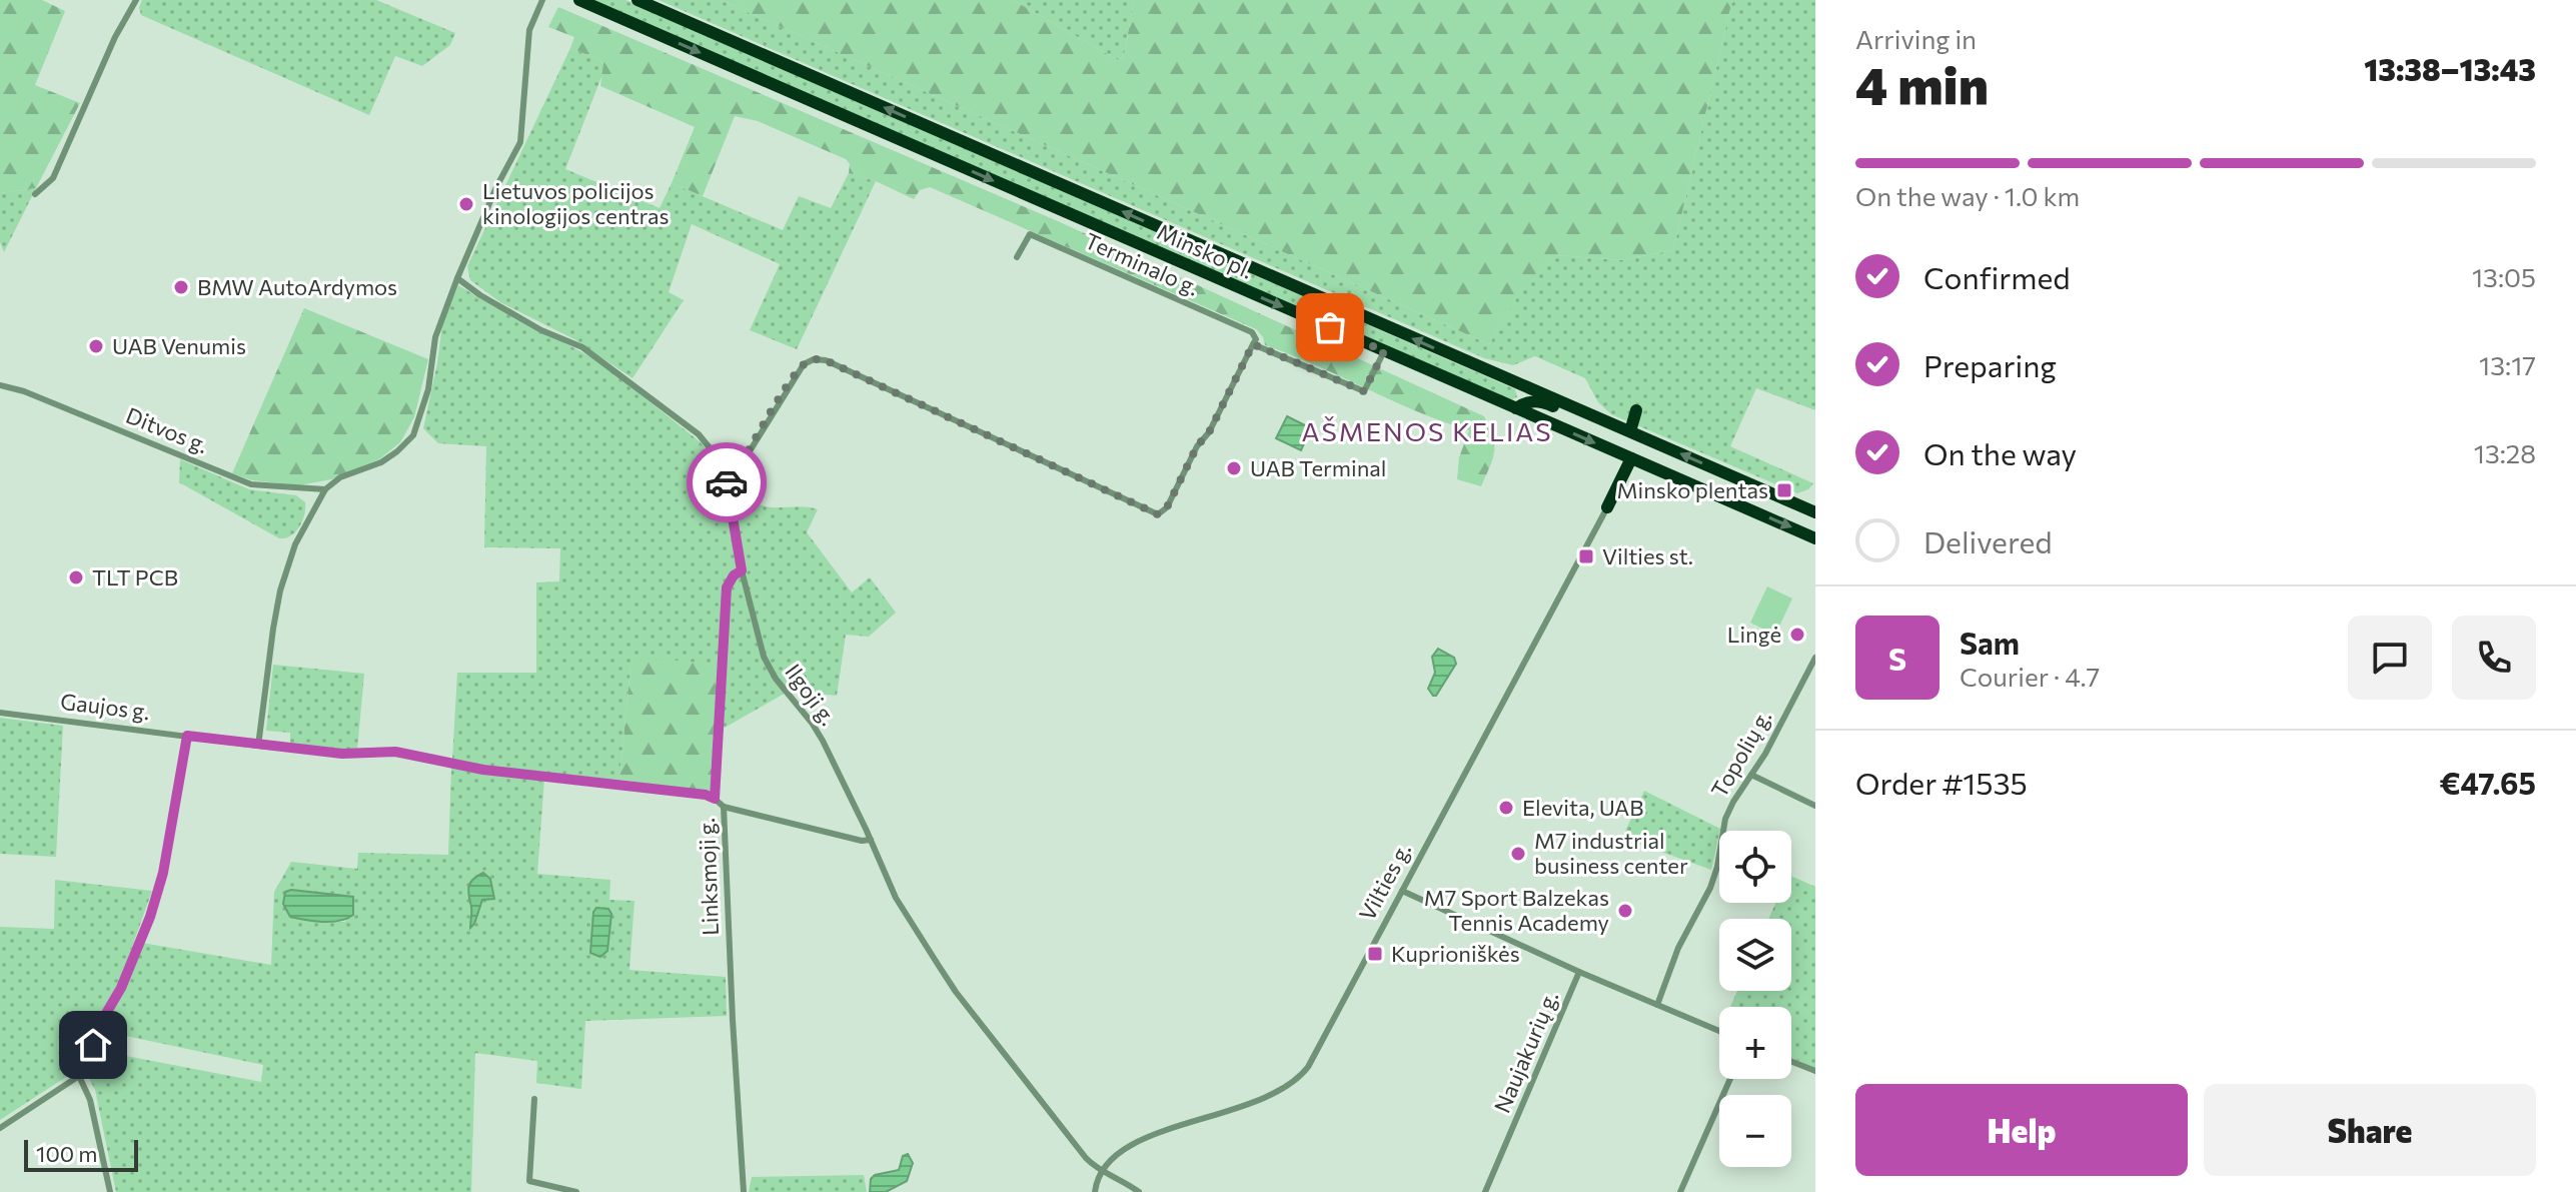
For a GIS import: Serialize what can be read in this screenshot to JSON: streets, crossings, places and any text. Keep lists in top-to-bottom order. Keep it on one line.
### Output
{"streets":{"highway":["Minsko pl."],"street":["Terminalo g.","Ditvos g.","Ilgoji g.","Gaujos g.","Topolių g.","Linksmoji g.","Vilties g.","Naujakurių g."]},"crossings":[["Minsko pl.","Terminalo g."],["Ilgoji g.","Linksmoji g."],["Ilgoji g.","Vilties g."],["Gaujos g.","Linksmoji g."],["Vilties g.","Naujakurių g."]],"districts":["AŠMENOS KELIAS"],"places":{"other":["Lietuvos policijos kinologijos centras","BMW AutoArdymos","UAB Venumis","UAB Terminal","TLT PCB","Lingė","Elevita, UAB","M7 industrial business center","M7 Sport Balzekas Tennis Academy"],"transit":["Minsko plentas","Vilties st.","Kuprioniškės"]},"scale_bar":"100 m","page":{"heading":["4 min","Arriving in","13:38–13:43"],"panel":["Sam","Courier · 4.7","Order #1535","€47.65"],"bar":"On the way · 1.0 km","list":[["Confirmed","13:05"],["Preparing","13:17"],["On the way","13:28"],"Delivered"],"round":"S","map_buttons":["+","−"],"buttons":["Help","Share"],"scale":"100 m"}}
